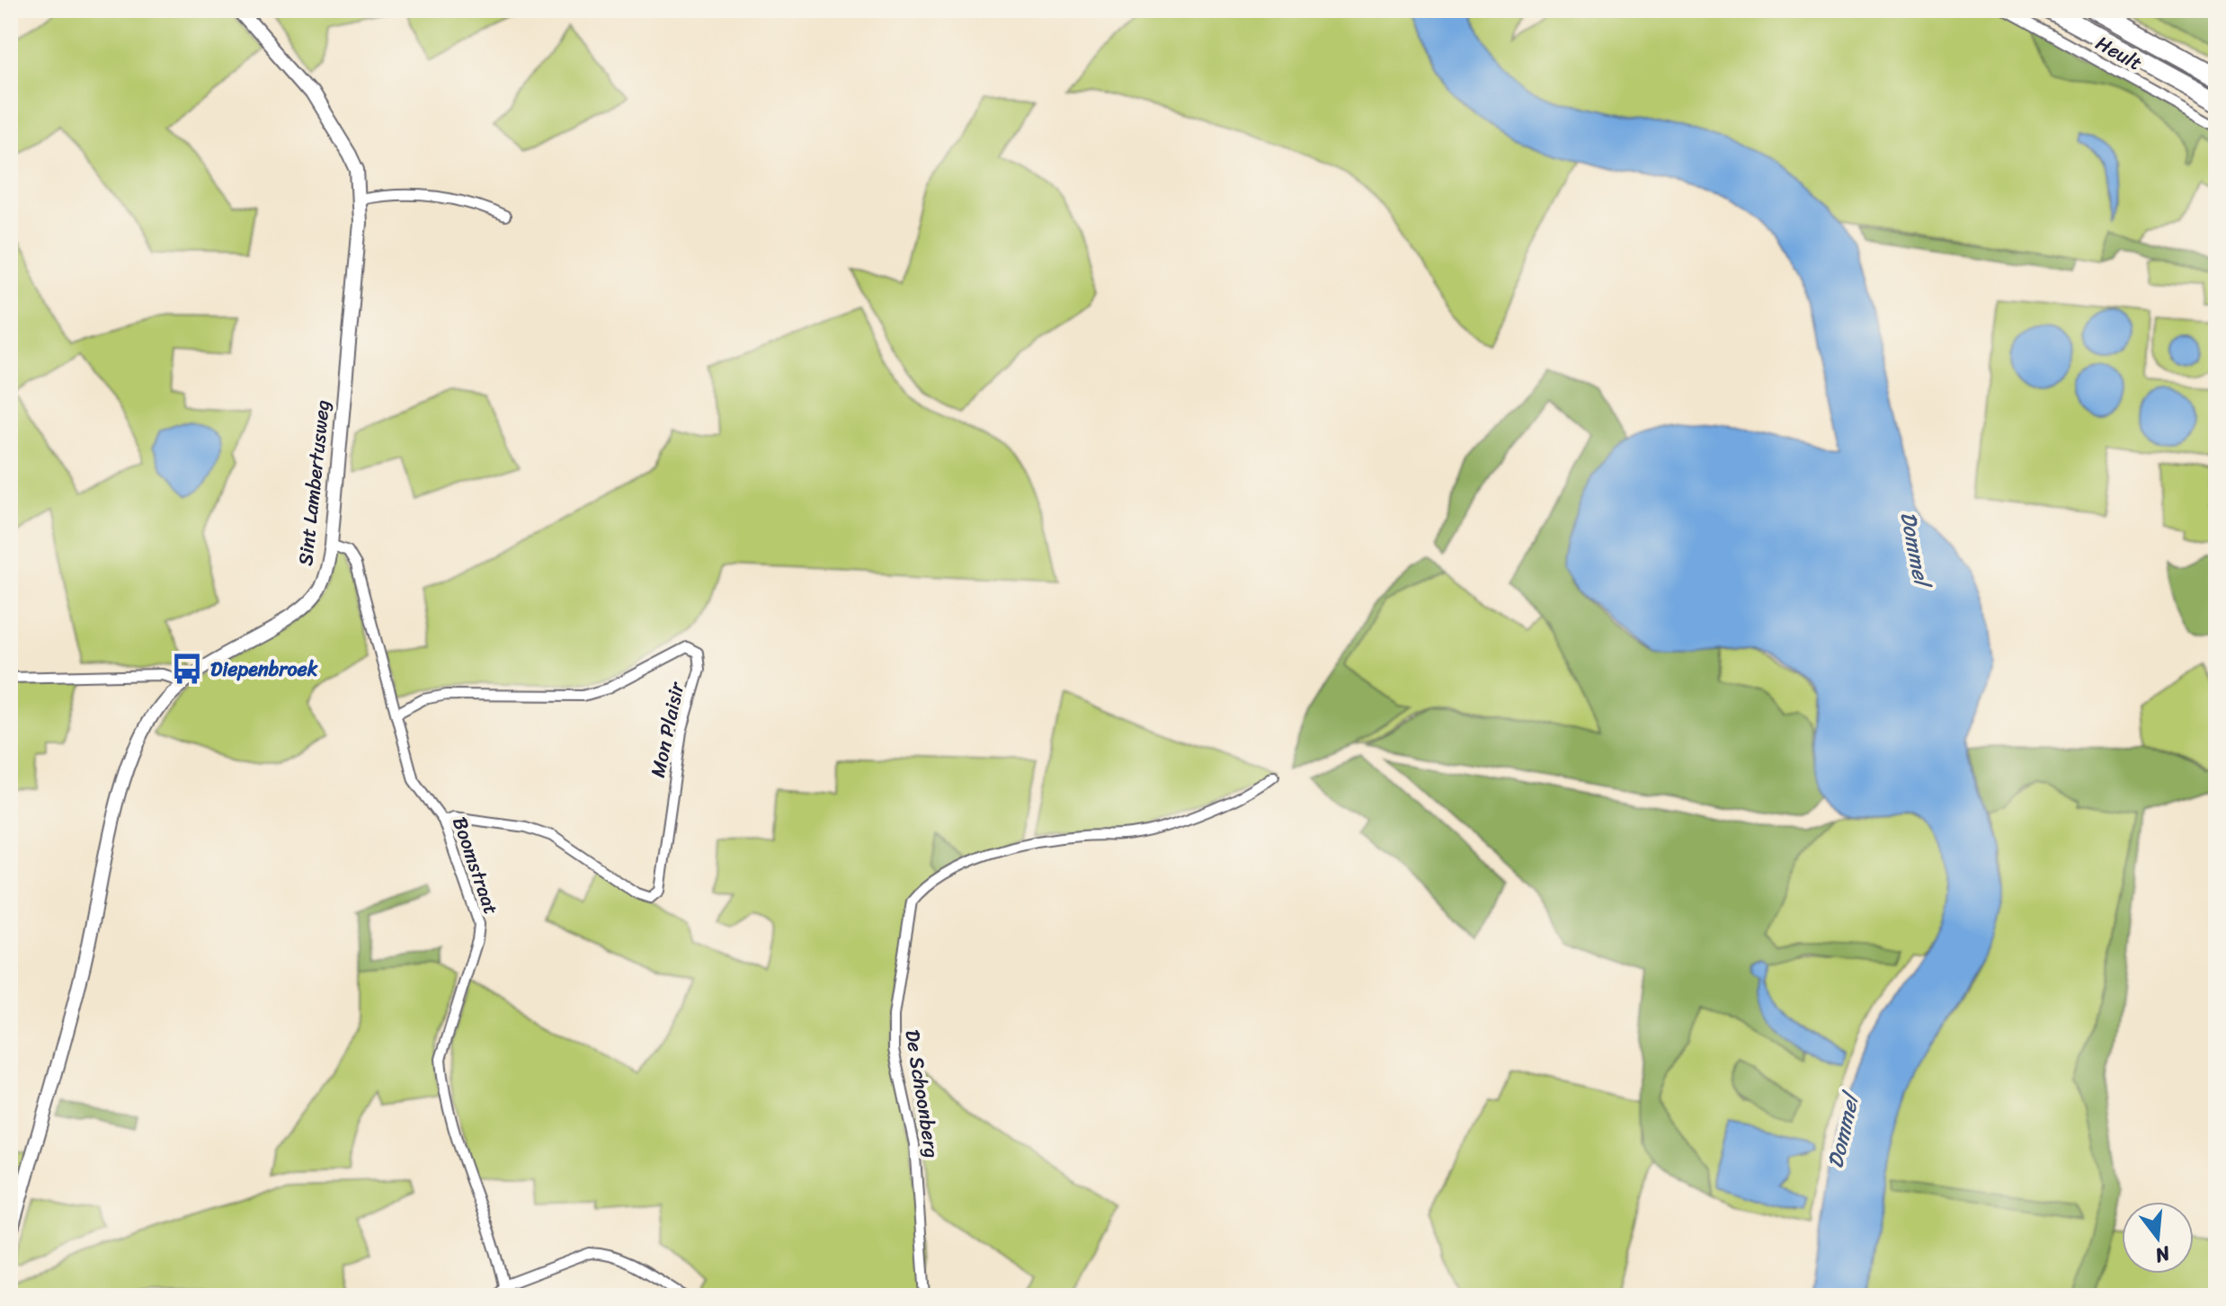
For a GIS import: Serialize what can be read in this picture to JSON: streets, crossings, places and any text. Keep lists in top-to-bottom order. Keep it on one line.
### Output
{"streets":{"street":["Heult","Sint Lambertusweg","Mon Plaisir","Boomstraat","De Schoonberg"]},"crossings":[["Sint Lambertusweg","Boomstraat"],["Mon Plaisir","Boomstraat"]],"water":["Dommel"],"places":{"bus stop":["Diepenbroek"]},"north":"bottom"}
